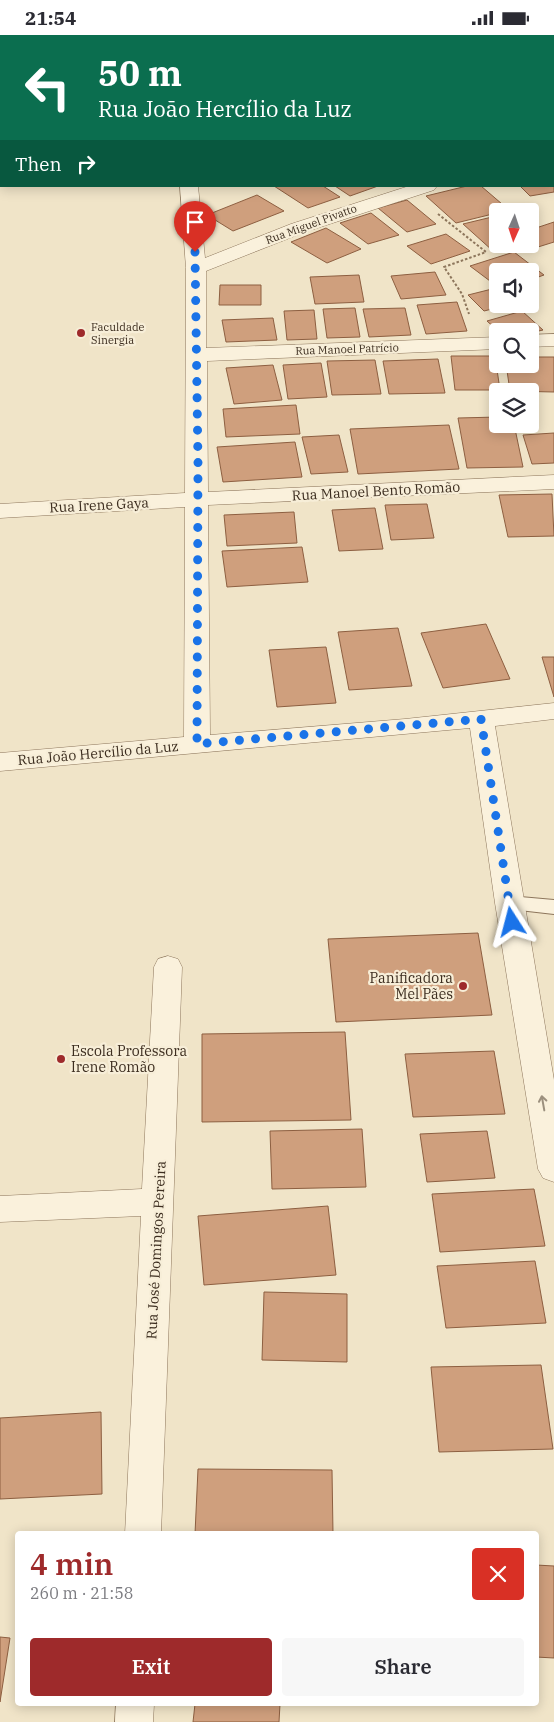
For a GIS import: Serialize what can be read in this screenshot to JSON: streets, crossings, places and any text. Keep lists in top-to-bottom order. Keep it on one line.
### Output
{"streets":{"street":["Rua Miguel Pivatto","Rua Manoel Patrício","Rua Manoel Bento Romão","Rua Irene Gaya","Rua João Hercílio da Luz","Rua José Domingos Pereira"]},"crossings":[["Rua Manoel Bento Romão","Rua Irene Gaya"]],"places":["Faculdade Sinergia","Panificadora Mel Pães","Escola Professora Irene Romão"],"north":"bottom","page":{"status":"21:54","turn":["50 m","Rua João Hercílio da Luz"],"then":"Then","heading":["4 min","260 m · 21:58"],"buttons":["Exit","Share"]}}
